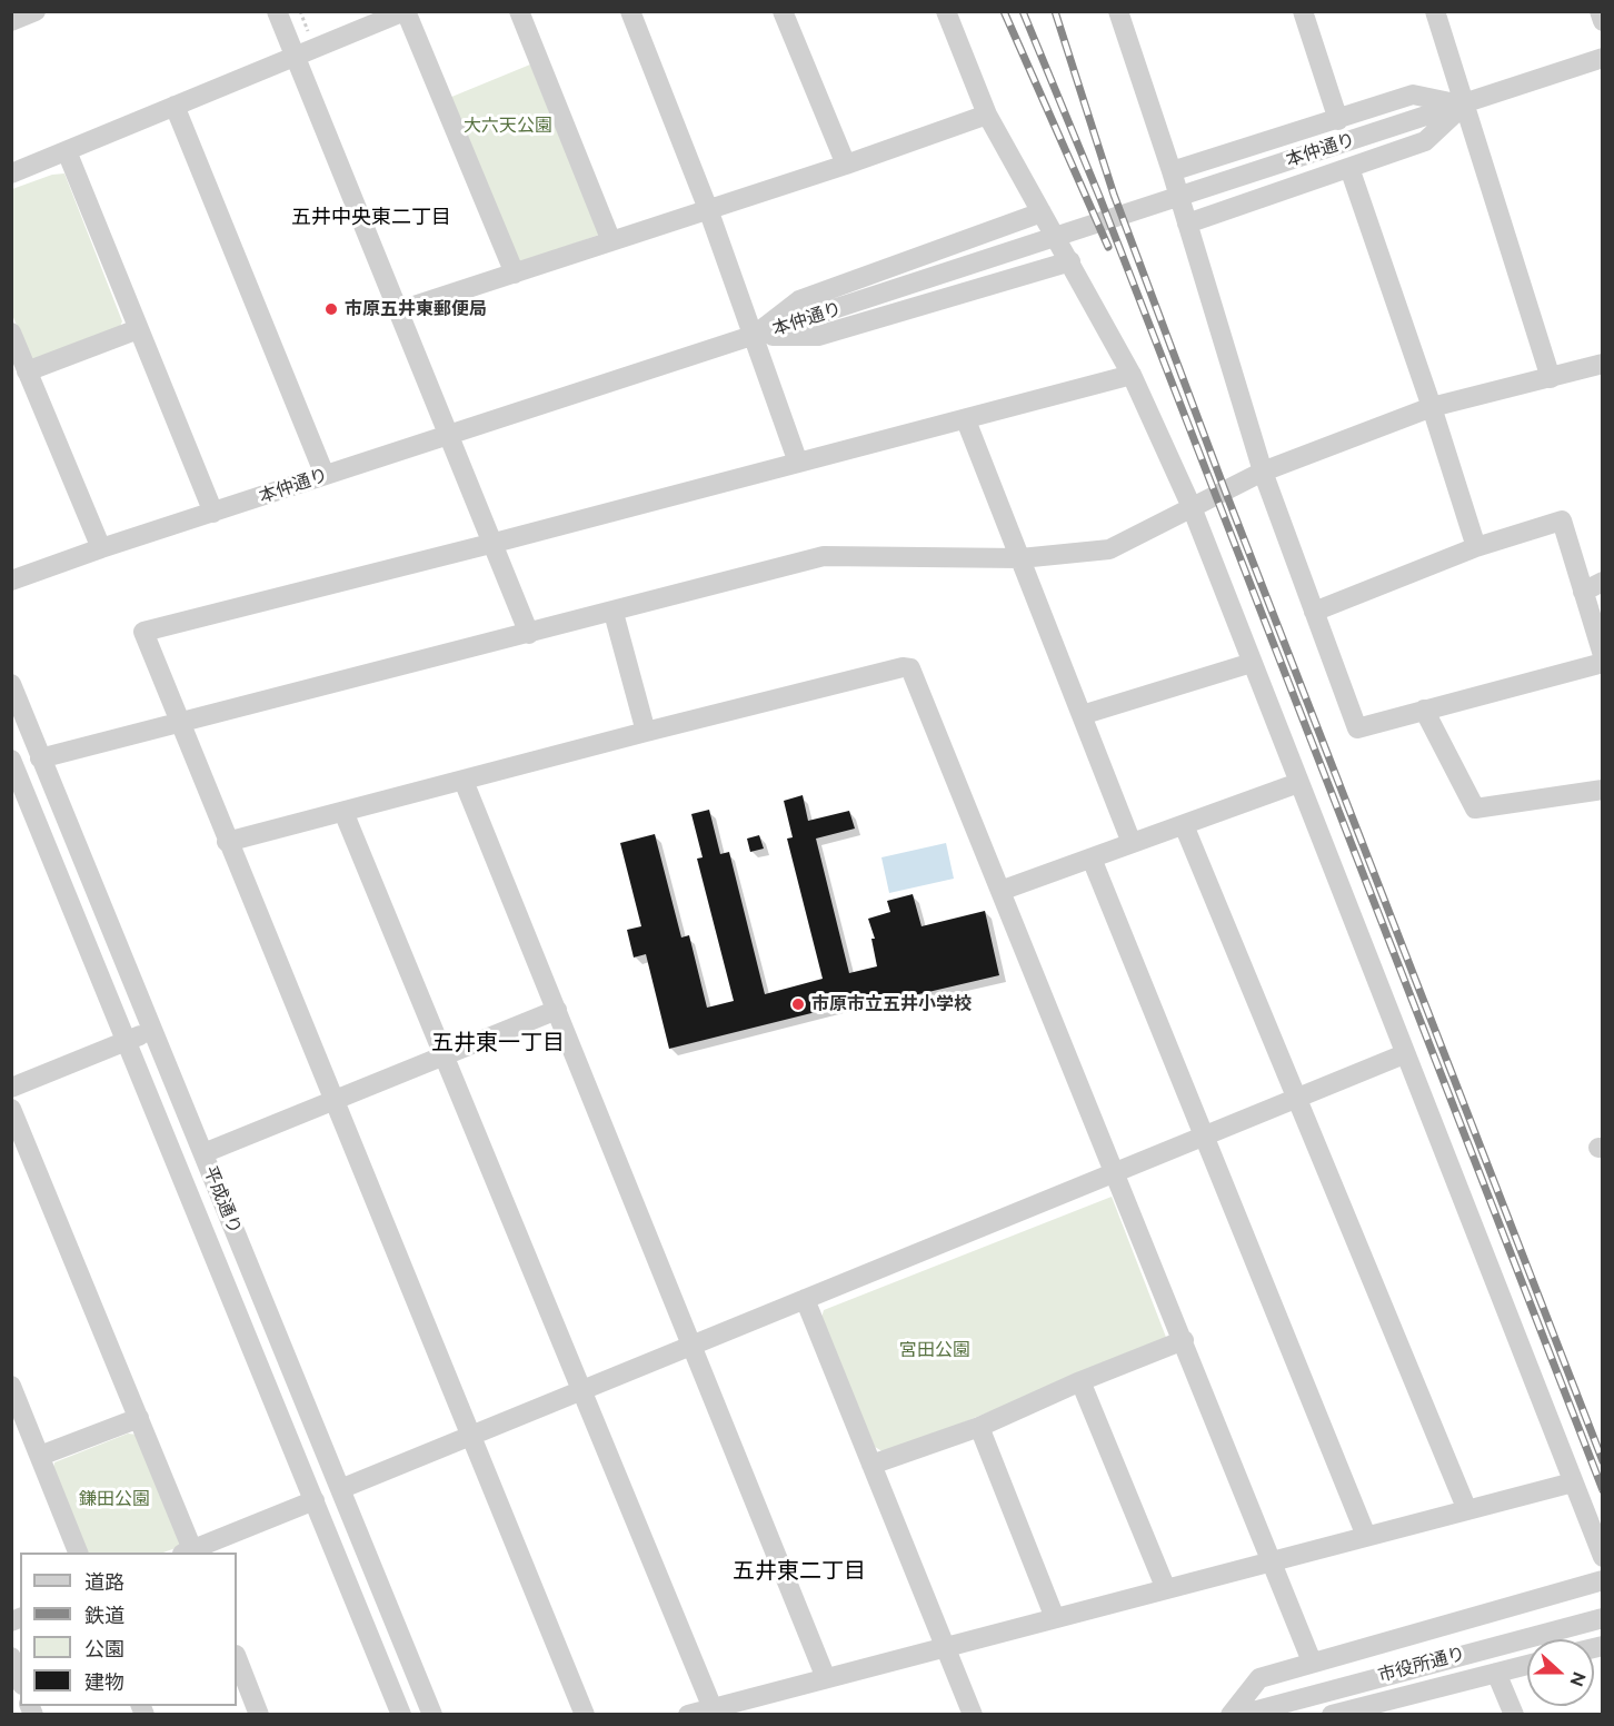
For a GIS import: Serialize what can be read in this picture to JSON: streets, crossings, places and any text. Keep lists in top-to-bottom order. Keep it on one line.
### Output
{"streets":{"street":["本仲通り","平成通り","市役所通り"]},"districts":["五井中央東二丁目","五井東一丁目","五井東二丁目"],"parks":["大六天公園","宮田公園","鎌田公園"],"places":["市原五井東郵便局","市原市立五井小学校"],"legend":["道路","鉄道","公園","建物"],"north":"right"}
